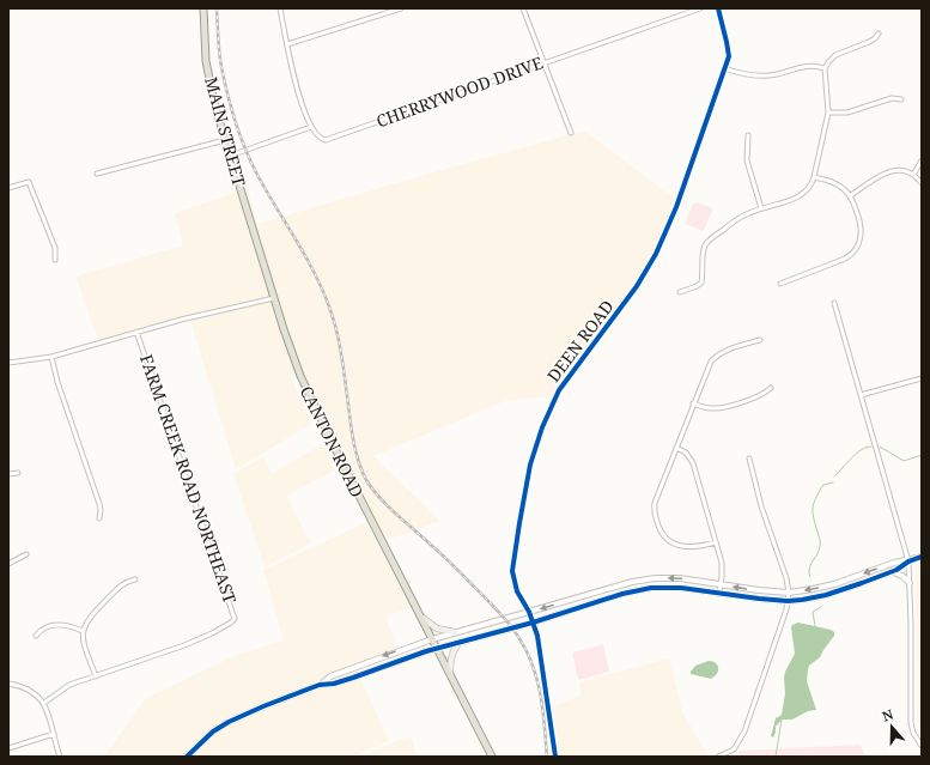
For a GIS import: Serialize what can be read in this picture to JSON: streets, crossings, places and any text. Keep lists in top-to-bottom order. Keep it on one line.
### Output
{"streets":{"main road":["MAIN STREET","CANTON ROAD"],"street":["CHERRYWOOD DRIVE","DEEN ROAD","FARM CREEK ROAD NORTHEAST"]},"crossings":[["MAIN STREET","CANTON ROAD"]],"north":"top"}
